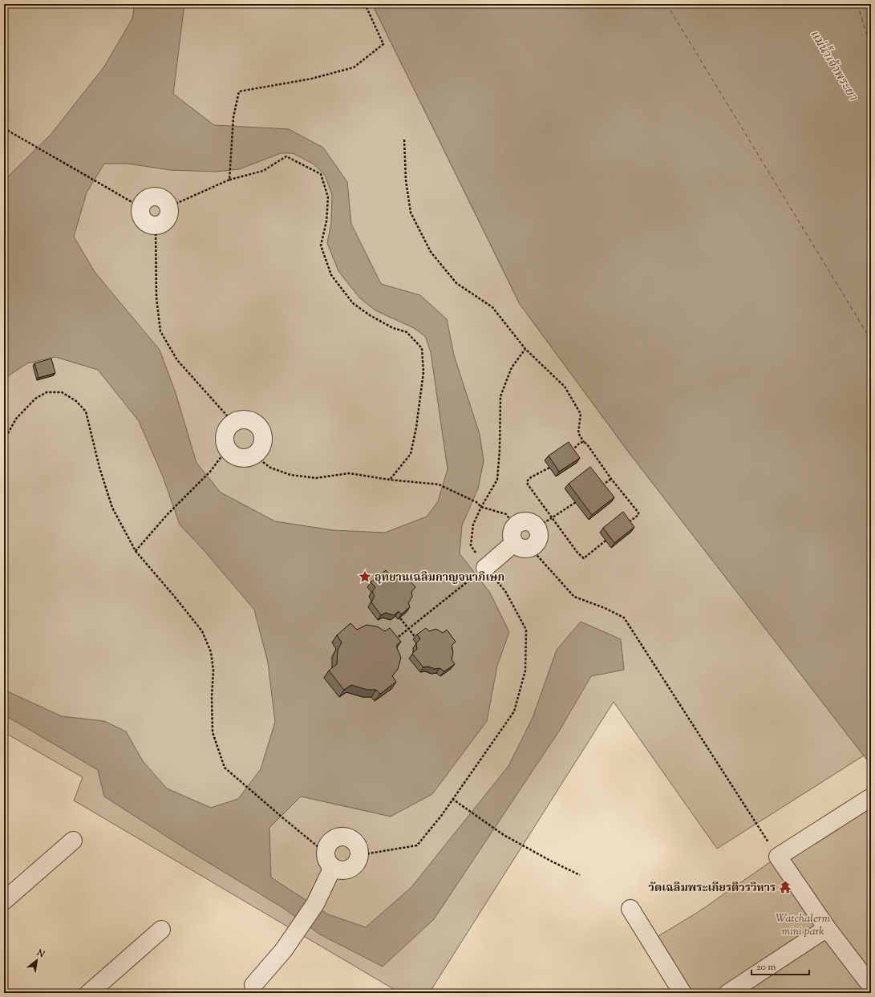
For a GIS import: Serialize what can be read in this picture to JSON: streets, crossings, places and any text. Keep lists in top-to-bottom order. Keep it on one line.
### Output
{"water":["แม่น้ำเจ้าพระยา"],"parks":["Watchalerm mini park"],"places":{"place":["อุทยานเฉลิมกาญจนาภิเษก"],"temple":["วัดเฉลิมพระเกียรติวรวิหาร"]},"scale_bar":"20 m","north":"top right"}
